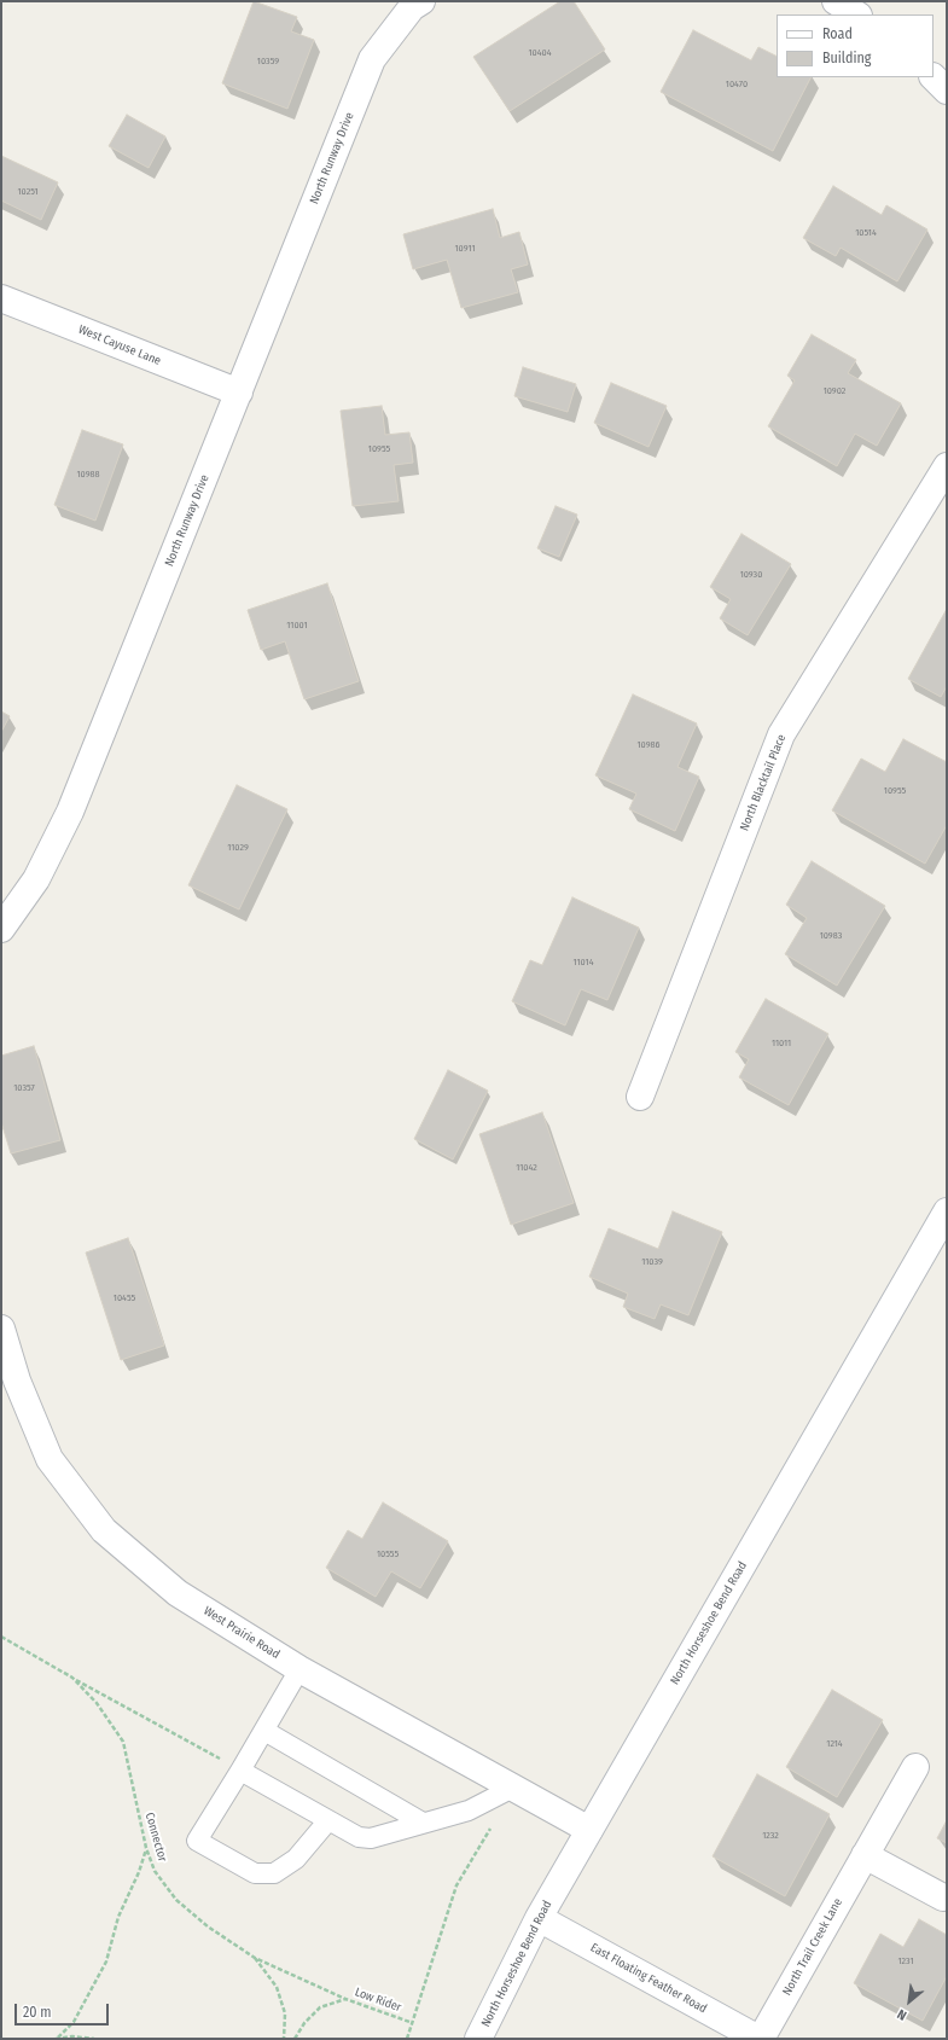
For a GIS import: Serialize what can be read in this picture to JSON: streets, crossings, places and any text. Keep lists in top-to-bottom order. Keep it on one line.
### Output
{"streets":{"street":["North Runway Drive","West Cayuse Lane","North Blacktail Place","North Horseshoe Bend Road","West Prairie Road","North Trail Creek Lane","East Floating Feather Road"],"path":["Connector","Low Rider"]},"crossings":[["North Runway Drive","West Cayuse Lane"],["North Horseshoe Bend Road","West Prairie Road"],["North Horseshoe Bend Road","East Floating Feather Road"],["Connector","Low Rider"],["North Trail Creek Lane","East Floating Feather Road"]],"house_numbers":["10404","10359","10470","10251","10514","10911","10902","10955","10988","10930","11001","10986","10955","11029","10983","11014","11011","10357","11042","11039","10455","10555","1214","1232","1231"],"legend":["Road","Building"],"scale_bar":"20 m","north":"bottom left"}
